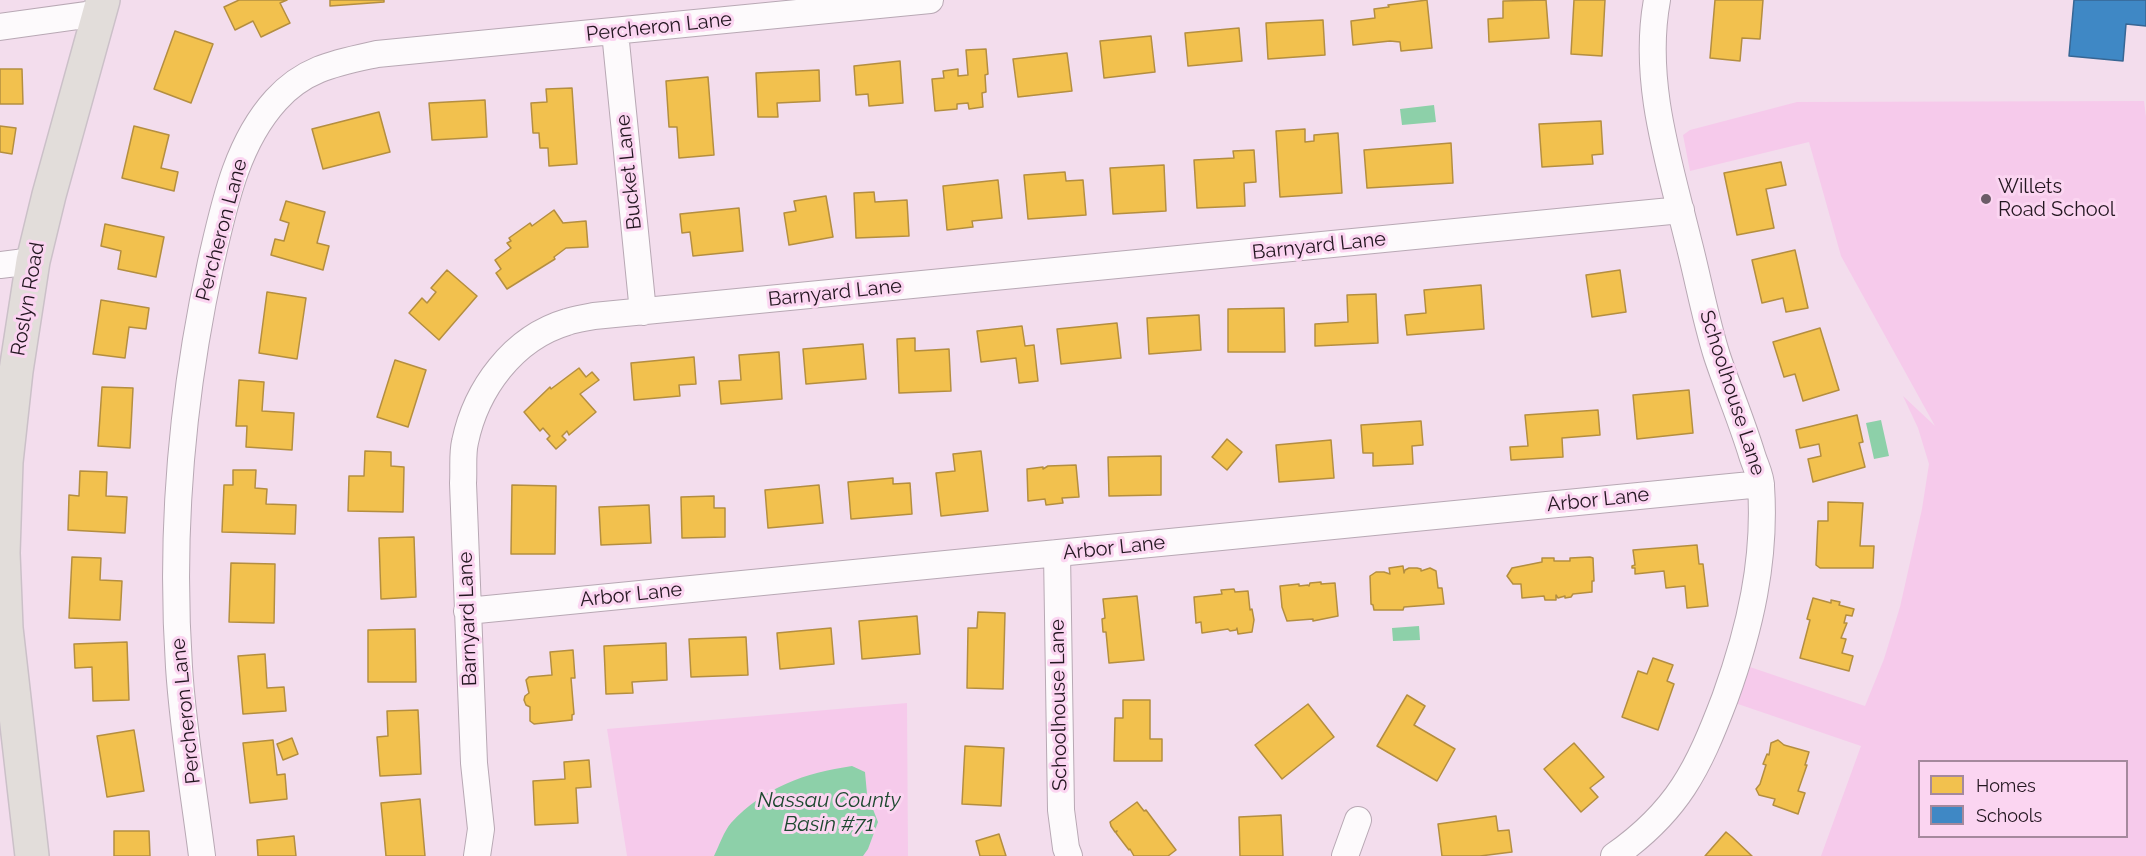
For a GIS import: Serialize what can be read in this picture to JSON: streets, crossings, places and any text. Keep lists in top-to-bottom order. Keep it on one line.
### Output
{"streets":{"main road":["Roslyn Road"],"street":["Percheron Lane","Bucket Lane","Barnyard Lane","Schoolhouse Lane","Arbor Lane"]},"crossings":[["Percheron Lane","Bucket Lane"],["Bucket Lane","Barnyard Lane"],["Barnyard Lane","Schoolhouse Lane"],["Barnyard Lane","Arbor Lane"],["Schoolhouse Lane","Arbor Lane"]],"water":["Nassau County Basin #71"],"places":["Willets Road School"],"legend":["Homes","Schools"]}
